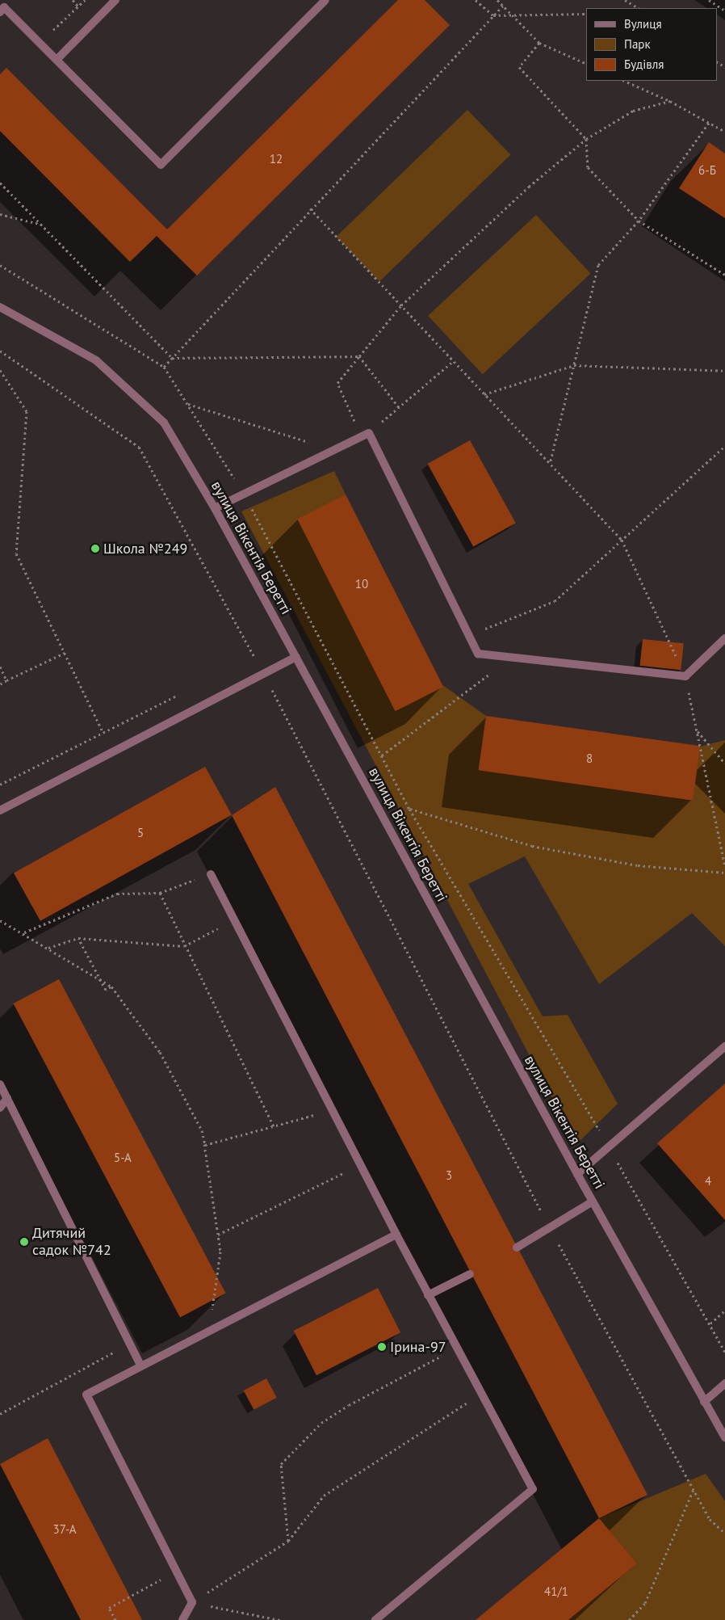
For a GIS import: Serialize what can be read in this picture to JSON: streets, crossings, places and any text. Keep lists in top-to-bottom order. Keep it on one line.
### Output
{"streets":{"street":["вулиця Вікентія Беретті"]},"places":["Школа №249","Дитячий садок №742","Ірина-97"],"house_numbers":["12","6-Б","10","8","5","5-А","3","4","37-А","41/1"],"legend":["Вулиця","Парк","Будівля"]}
